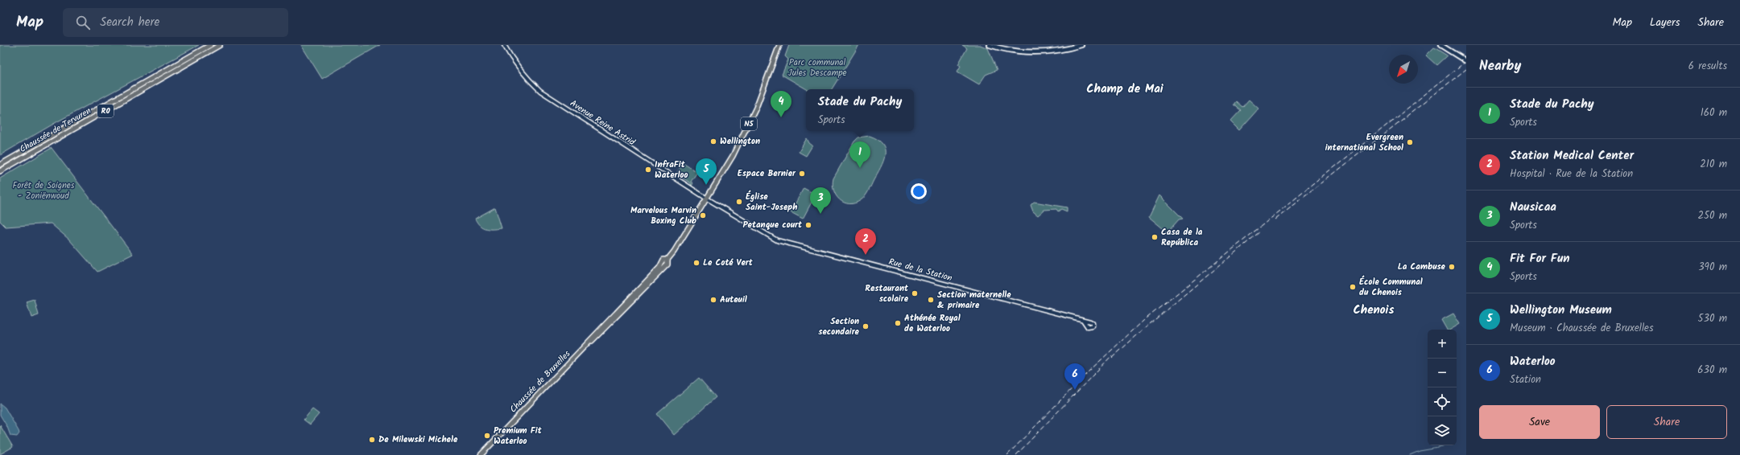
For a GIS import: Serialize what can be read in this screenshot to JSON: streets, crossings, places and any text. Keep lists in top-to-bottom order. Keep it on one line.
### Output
{"streets":{"main road":["R0","N5","Chaussée de Tervuren","Chaussée de Bruxelles"],"street":["Avenue Reine Astrid","Rue de la Station"]},"crossings":[["Avenue Reine Astrid","Rue de la Station"],["Avenue Reine Astrid","Chaussée de Bruxelles"],["Rue de la Station","Chaussée de Bruxelles"]],"districts":["Champ de Mai","Chenois"],"parks":["Parc communal Jules Descampe","Forêt de Soignes - Zoniënwoud"],"places":["Wellington","Evergreen international School","InfraFit Waterloo","Espace Bernier","Église Saint-Joseph","Marvelous Marvin Boxing Club","Petanque court","Casa de la República","Le Coté Vert","La Cambuse","École Communal du Chenois","Restaurant scolaire","Auteuil","Section maternelle & primaire","Athénée Royal de Waterloo","Section secondaire","Premium Fit Waterloo","De Milewski Michele"],"north":"bottom left","page":{"header":"Map","search":"Search here","nav":["Map","Layers","Share"],"heading":["Nearby","6 results"],"list":[{"mark":"1","name":"Stade du Pachy","note":"Sports","value":"160 m"},{"mark":"2","name":"Station Medical Center","note":"Hospital · Rue de la Station","value":"210 m"},{"mark":"3","name":"Nausicaa","note":"Sports","value":"250 m"},{"mark":"4","name":"Fit For Fun","note":"Sports","value":"390 m"},{"mark":"5","name":"Wellington Museum","note":"Museum · Chaussée de Bruxelles","value":"530 m"},{"mark":"6","name":"Waterloo","note":"Station","value":"630 m"}],"popup":["Stade du Pachy","Sports"],"pins":["4","1","5","3","2","6"],"map_buttons":["+","−"],"buttons":["Save","Share"]}}
